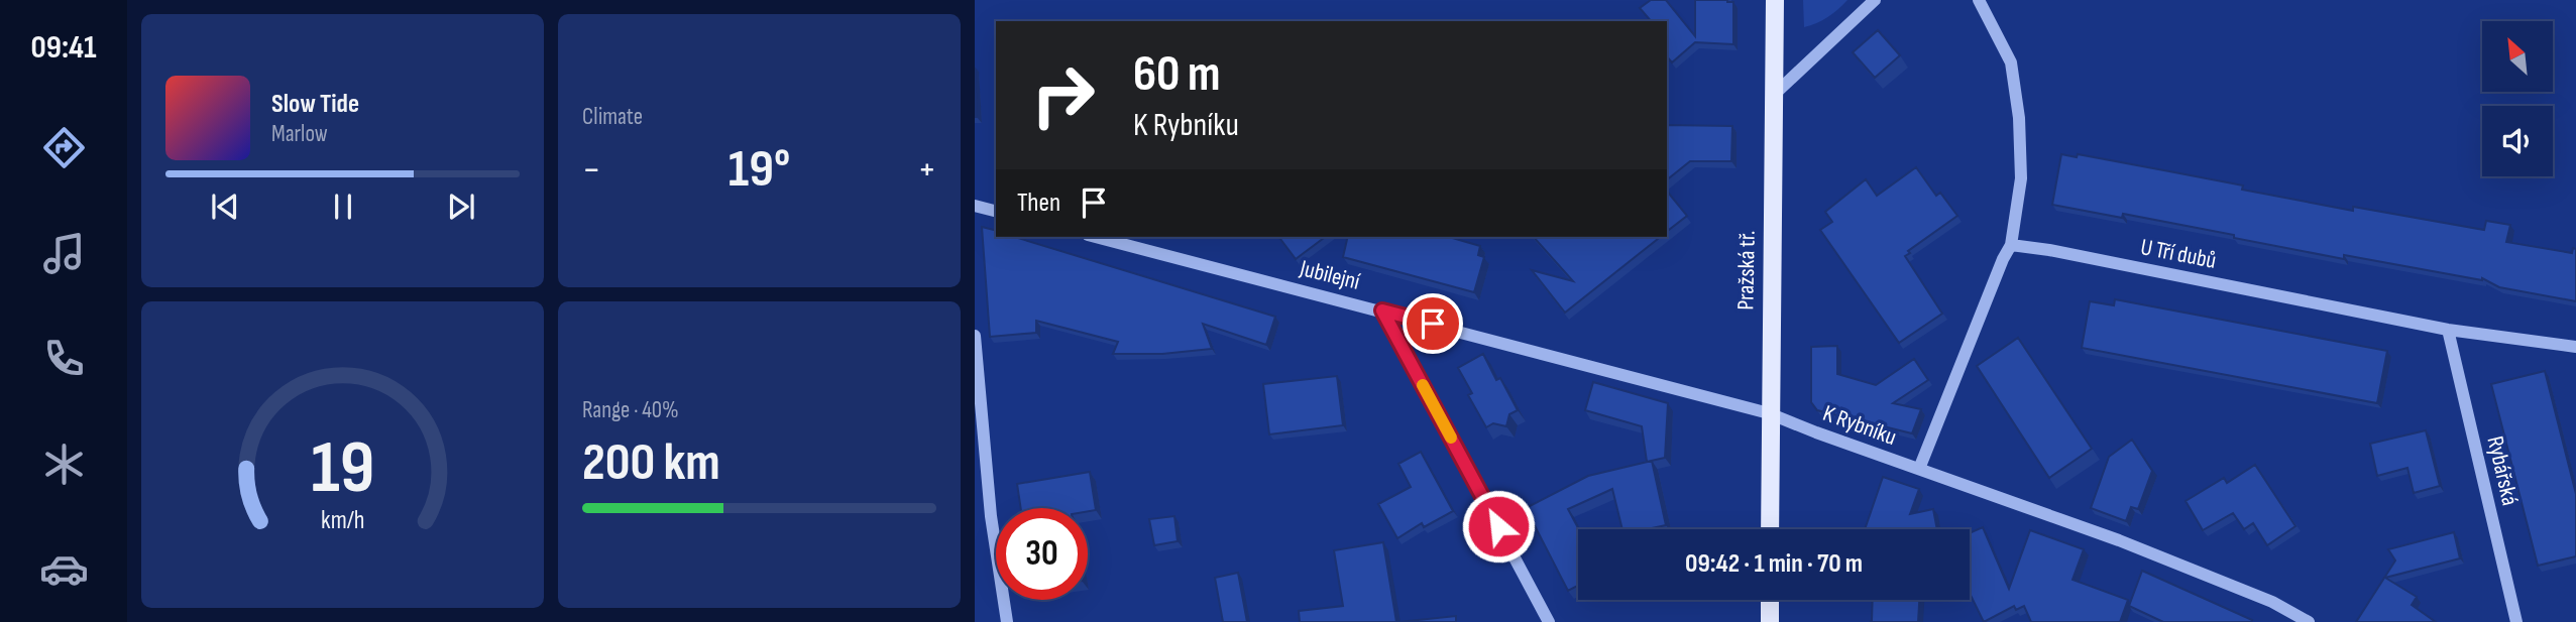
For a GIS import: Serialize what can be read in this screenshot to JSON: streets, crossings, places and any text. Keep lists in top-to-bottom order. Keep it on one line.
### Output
{"streets":{"main road":["Pražská tř."],"street":["U Tří dubů","Jubilejní","K Rybníku","Rybářská"]},"crossings":[["U Tří dubů","Rybářská"],["Pražská tř.","K Rybníku"],["Jubilejní","K Rybníku"]],"north":"top left","page":{"tabs":"09:41","tile":["Climate",["Range · 40%","200 km"]],"turn":["60 m","K Rybníku"],"song":["Slow Tide","Marlow"],"heat":["−","19°","+"],"then":"Then","limit":"30","trip":"09:42 · 1 min · 70 m","gauge":["19","km/h"]}}
